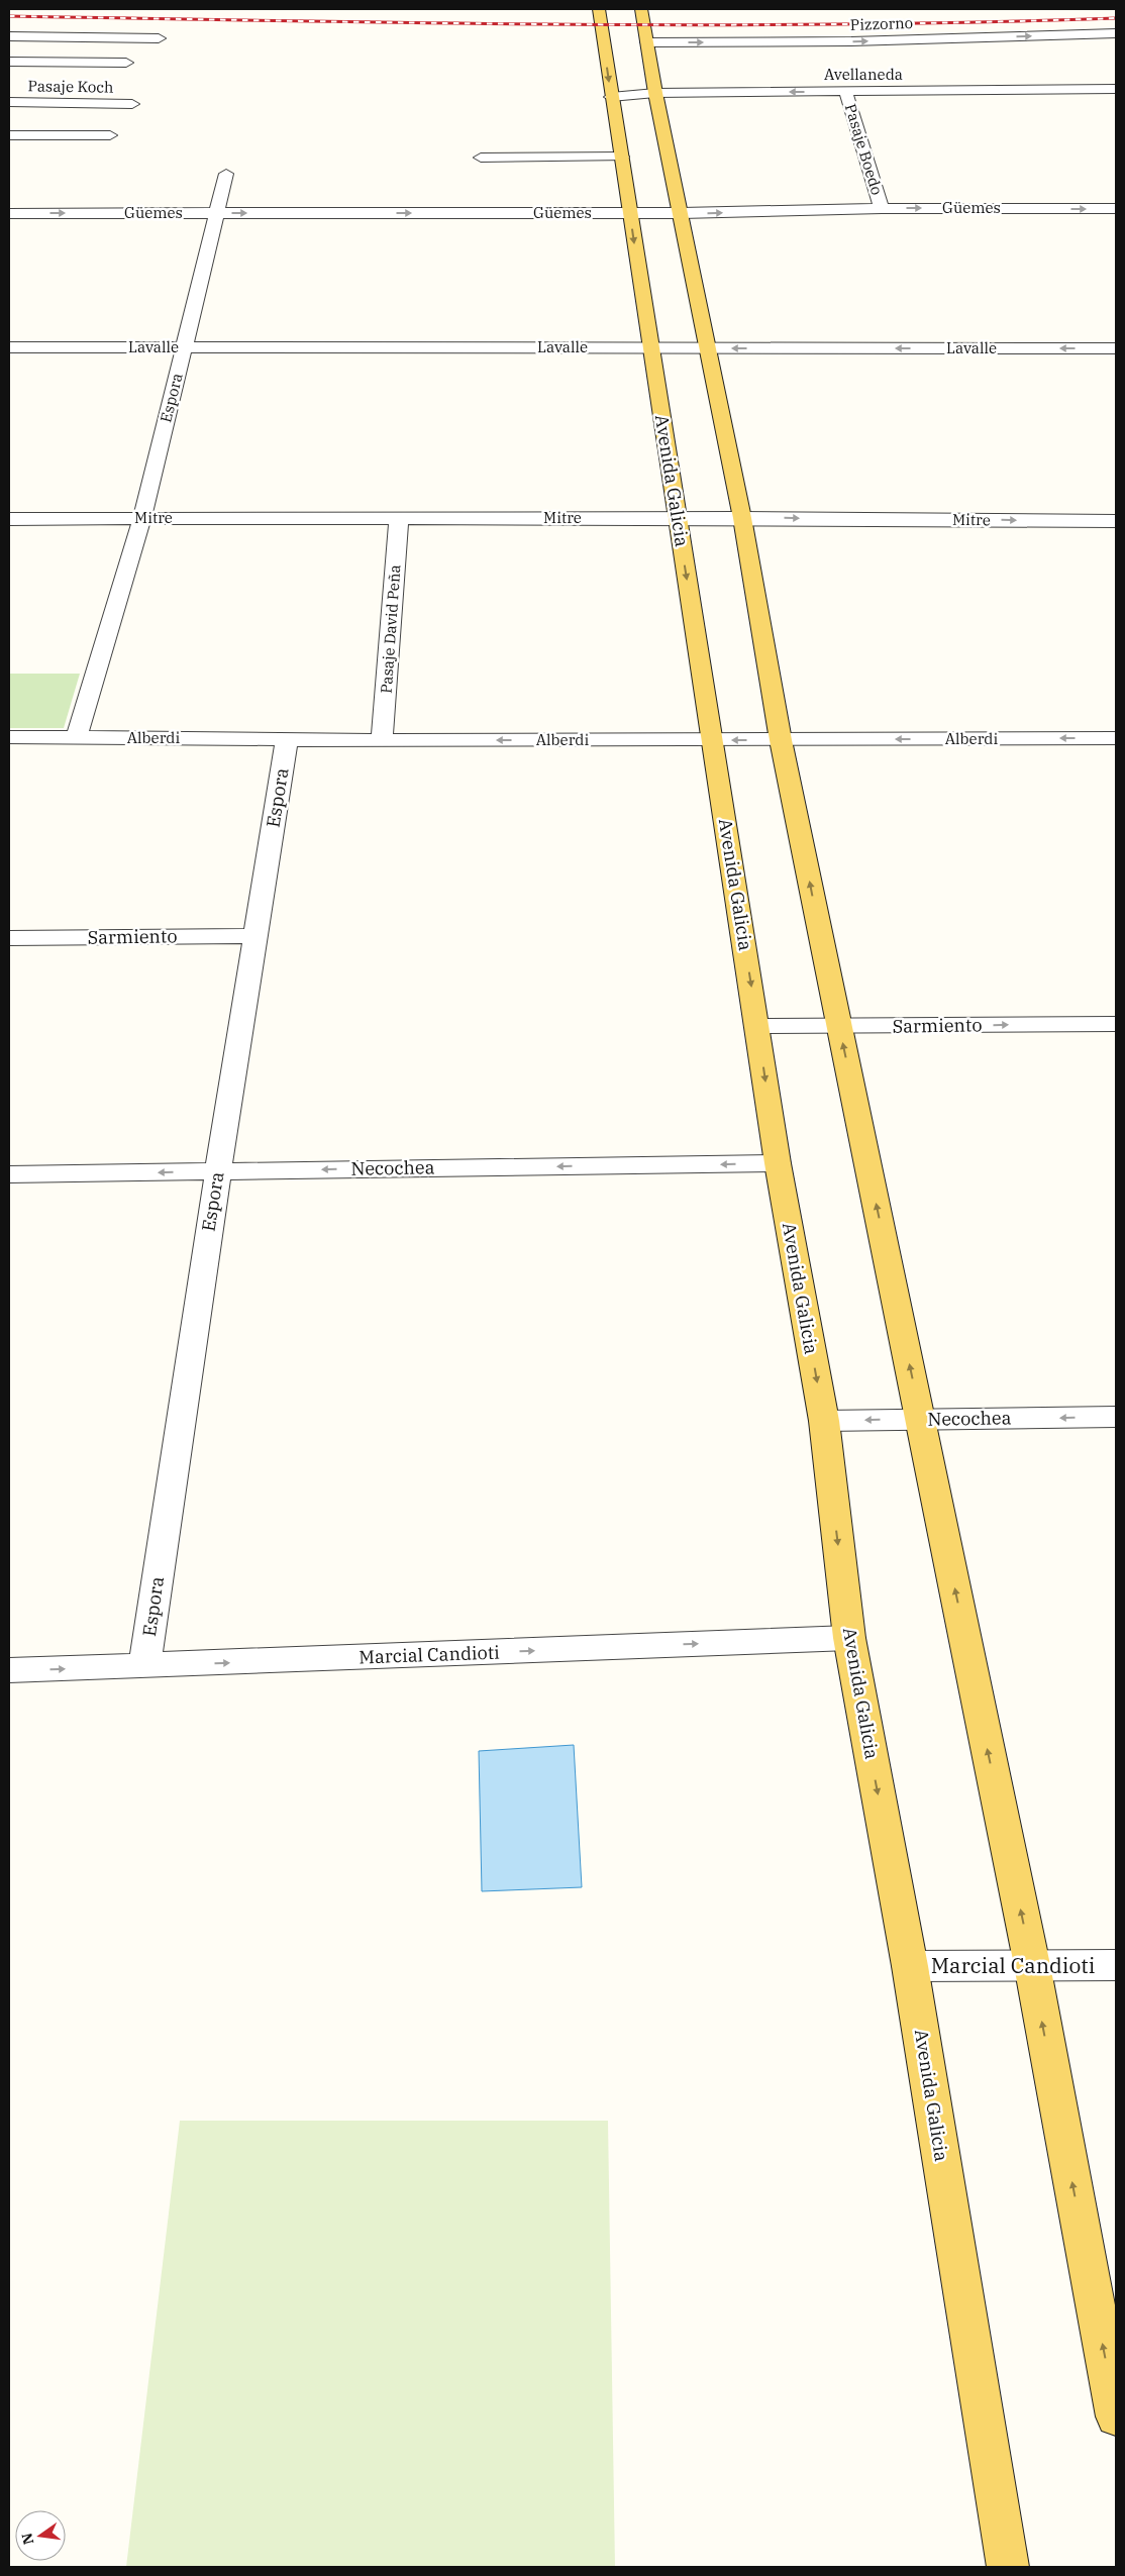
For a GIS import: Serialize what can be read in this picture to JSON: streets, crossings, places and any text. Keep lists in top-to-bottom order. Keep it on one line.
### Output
{"streets":{"main road":["Avenida Galicia"],"street":["Pizzorno","Avellaneda","Pasaje Koch","Pasaje Boedo","Güemes","Lavalle","Espora","Mitre","Pasaje David Peña","Alberdi","Sarmiento","Necochea","Marcial Candioti"]},"crossings":[["Avellaneda","Pasaje Boedo"],["Avellaneda","Avenida Galicia"],["Pasaje Boedo","Güemes"],["Güemes","Espora"],["Güemes","Avenida Galicia"],["Lavalle","Espora"],["Lavalle","Avenida Galicia"],["Espora","Mitre"],["Espora","Alberdi"],["Espora","Sarmiento"],["Espora","Necochea"],["Espora","Marcial Candioti"],["Avenida Galicia","Mitre"],["Avenida Galicia","Alberdi"],["Avenida Galicia","Sarmiento"],["Avenida Galicia","Necochea"],["Avenida Galicia","Marcial Candioti"],["Mitre","Pasaje David Peña"],["Pasaje David Peña","Alberdi"]],"one_way":["Pizzorno","Avellaneda","Lavalle","Alberdi","Sarmiento","Necochea","Marcial Candioti"],"north":"left"}
